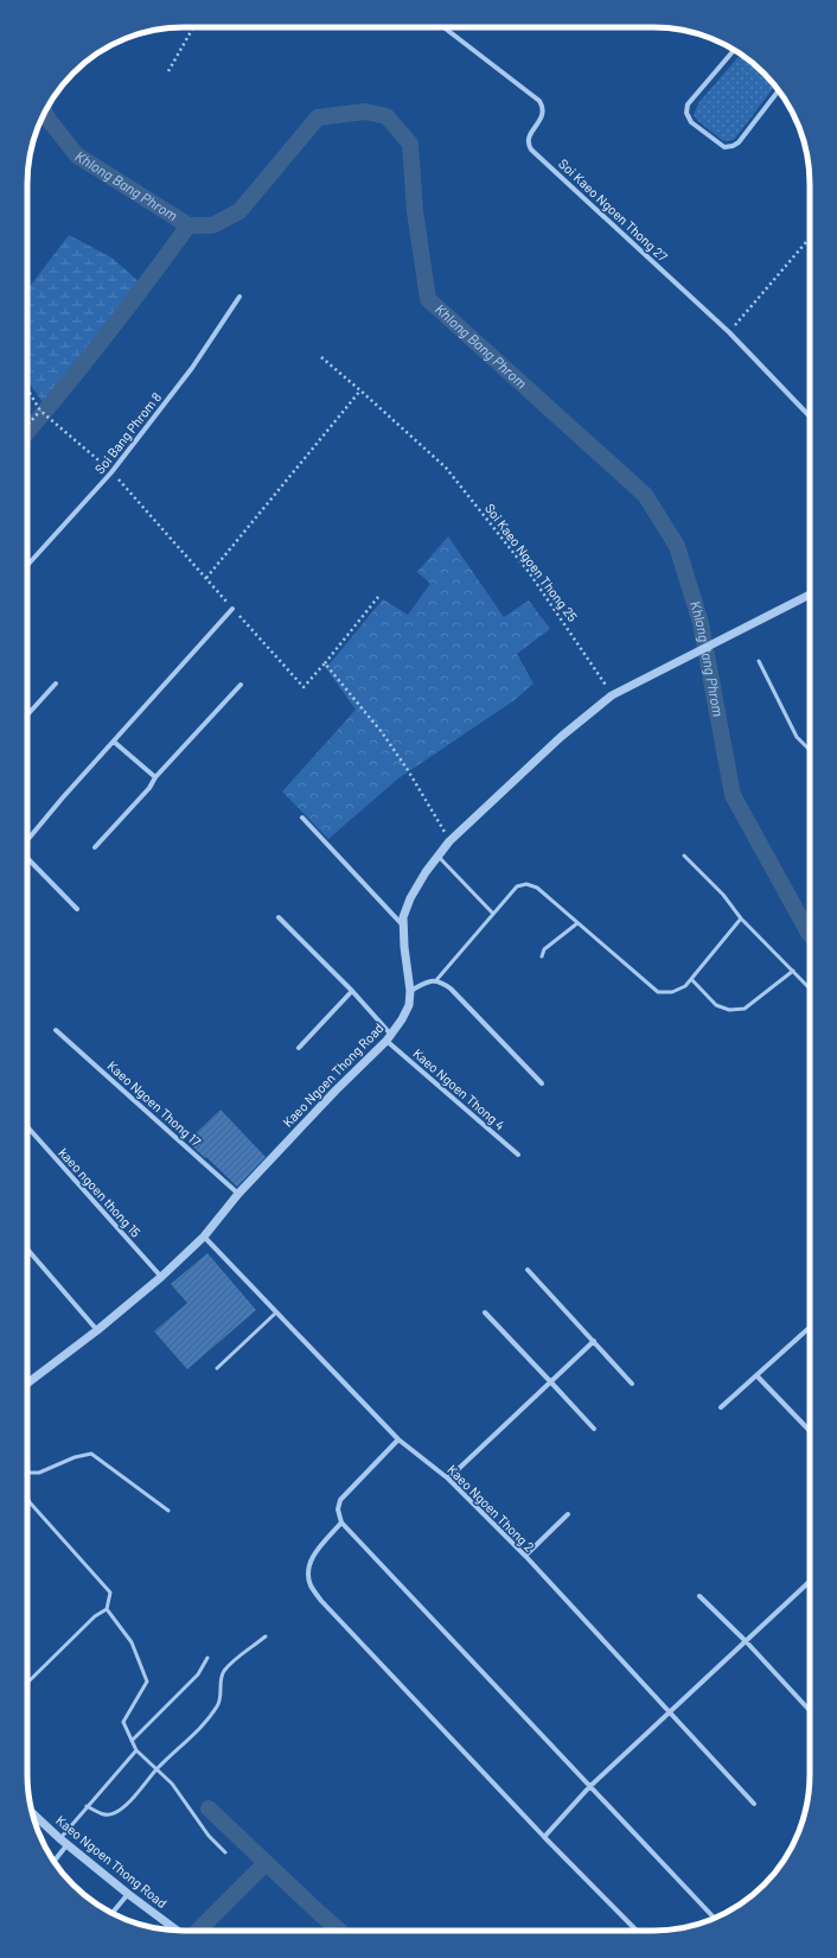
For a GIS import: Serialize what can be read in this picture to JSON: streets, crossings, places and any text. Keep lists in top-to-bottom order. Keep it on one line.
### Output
{"streets":{"street":["Soi Kaeo Ngoen Thong 27","Soi Bang Phrom 8","Kaeo Ngoen Thong Road","Kaeo Ngoen Thong 4","Kaeo Ngoen Thong 17","kaeo ngoen thong 15","Kaeo Ngoen Thong 2"],"path":["Soi Kaeo Ngoen Thong 25"]},"crossings":[["Soi Kaeo Ngoen Thong 25","Kaeo Ngoen Thong Road"],["Kaeo Ngoen Thong Road","Kaeo Ngoen Thong 4"],["Kaeo Ngoen Thong Road","Kaeo Ngoen Thong 17"],["Kaeo Ngoen Thong Road","kaeo ngoen thong 15"],["Kaeo Ngoen Thong Road","Kaeo Ngoen Thong 2"]],"water":["Khlong Bang Phrom"]}
